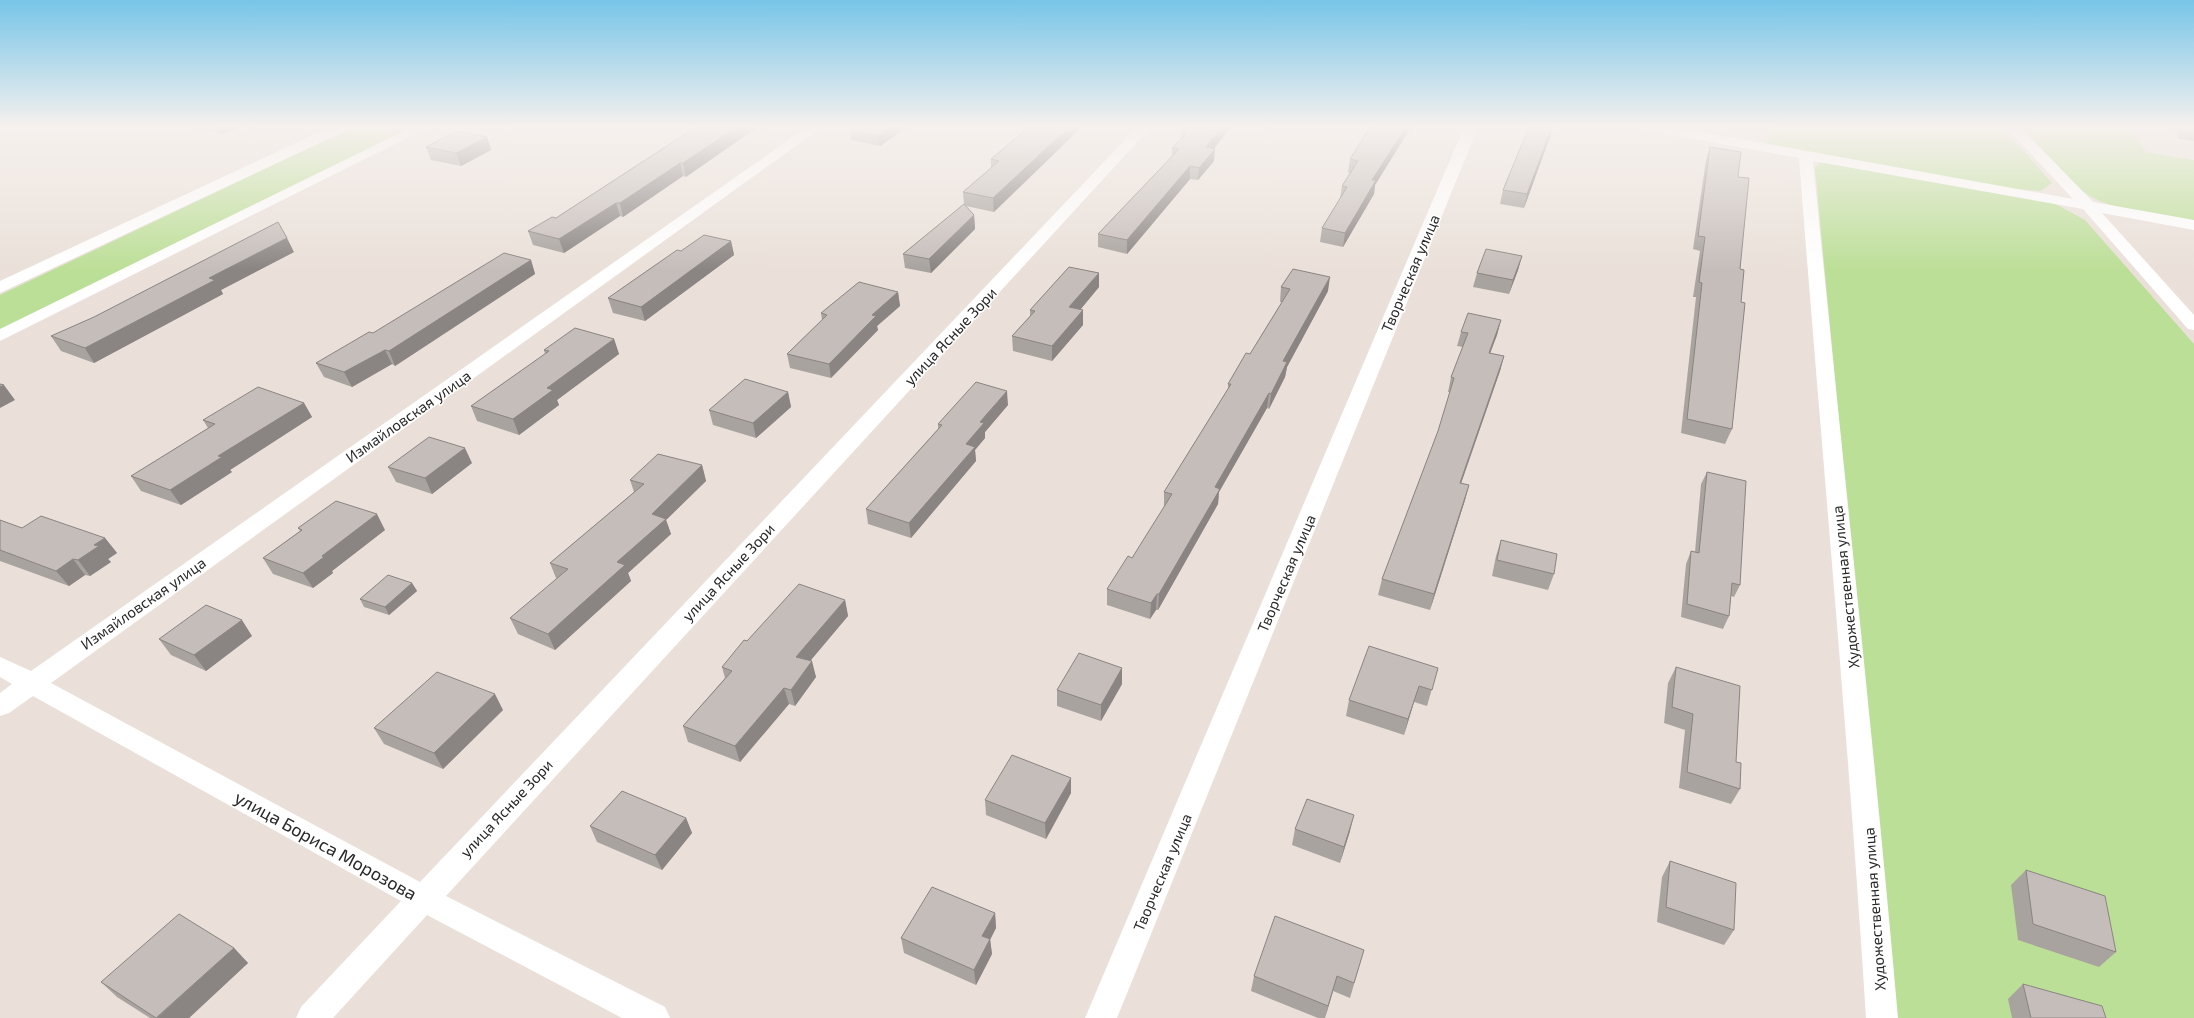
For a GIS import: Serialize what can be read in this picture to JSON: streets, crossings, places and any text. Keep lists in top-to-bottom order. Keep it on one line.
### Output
{"streets":{"street":["Творческая улица","улица Ясные Зори","Измайловская улица","Художественная улица","улица Бориса Морозова"]},"crossings":[["улица Ясные Зори","улица Бориса Морозова"],["Измайловская улица","улица Бориса Морозова"]]}
